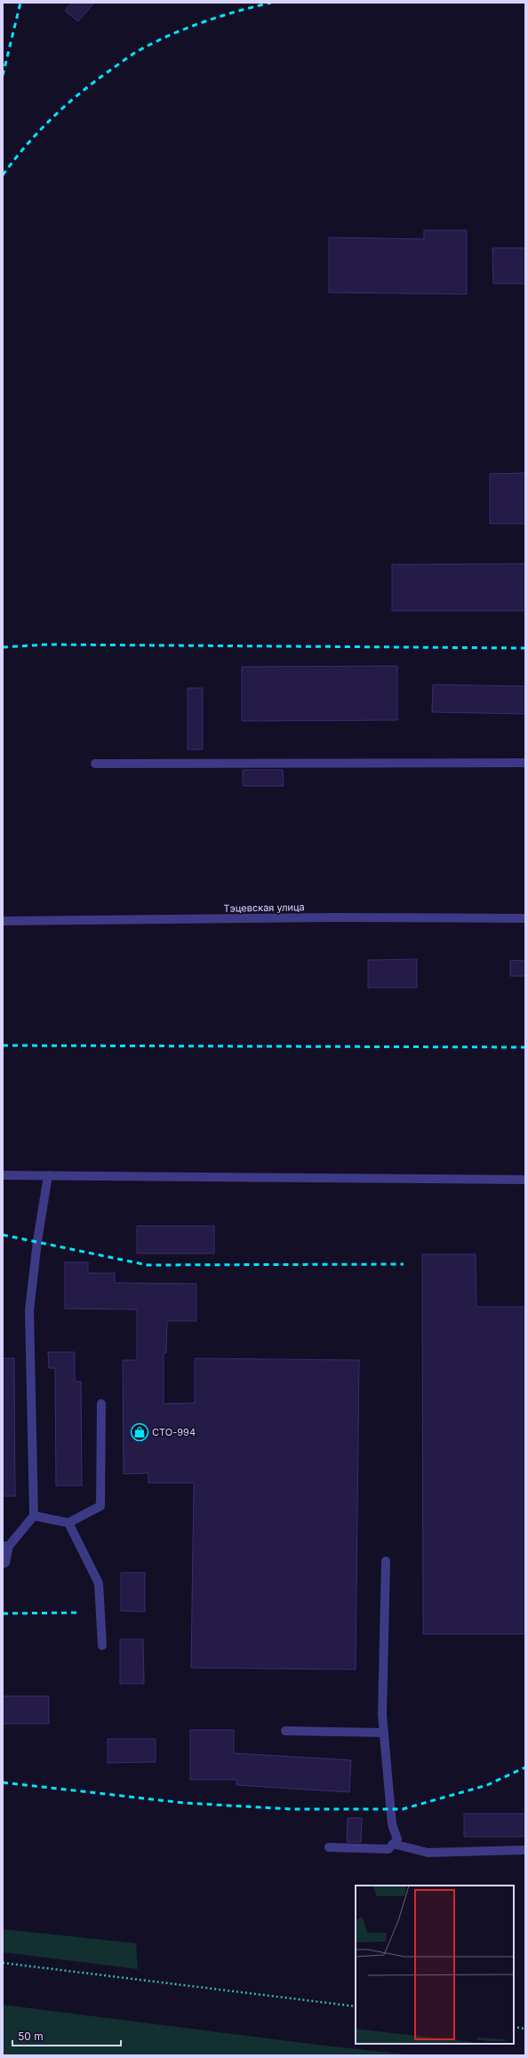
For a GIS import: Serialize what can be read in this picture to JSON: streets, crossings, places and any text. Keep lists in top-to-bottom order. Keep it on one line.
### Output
{"streets":{"street":["Тэцевская улица"]},"places":{"shop":["СТО-994"]},"scale_bar":"50 m"}
